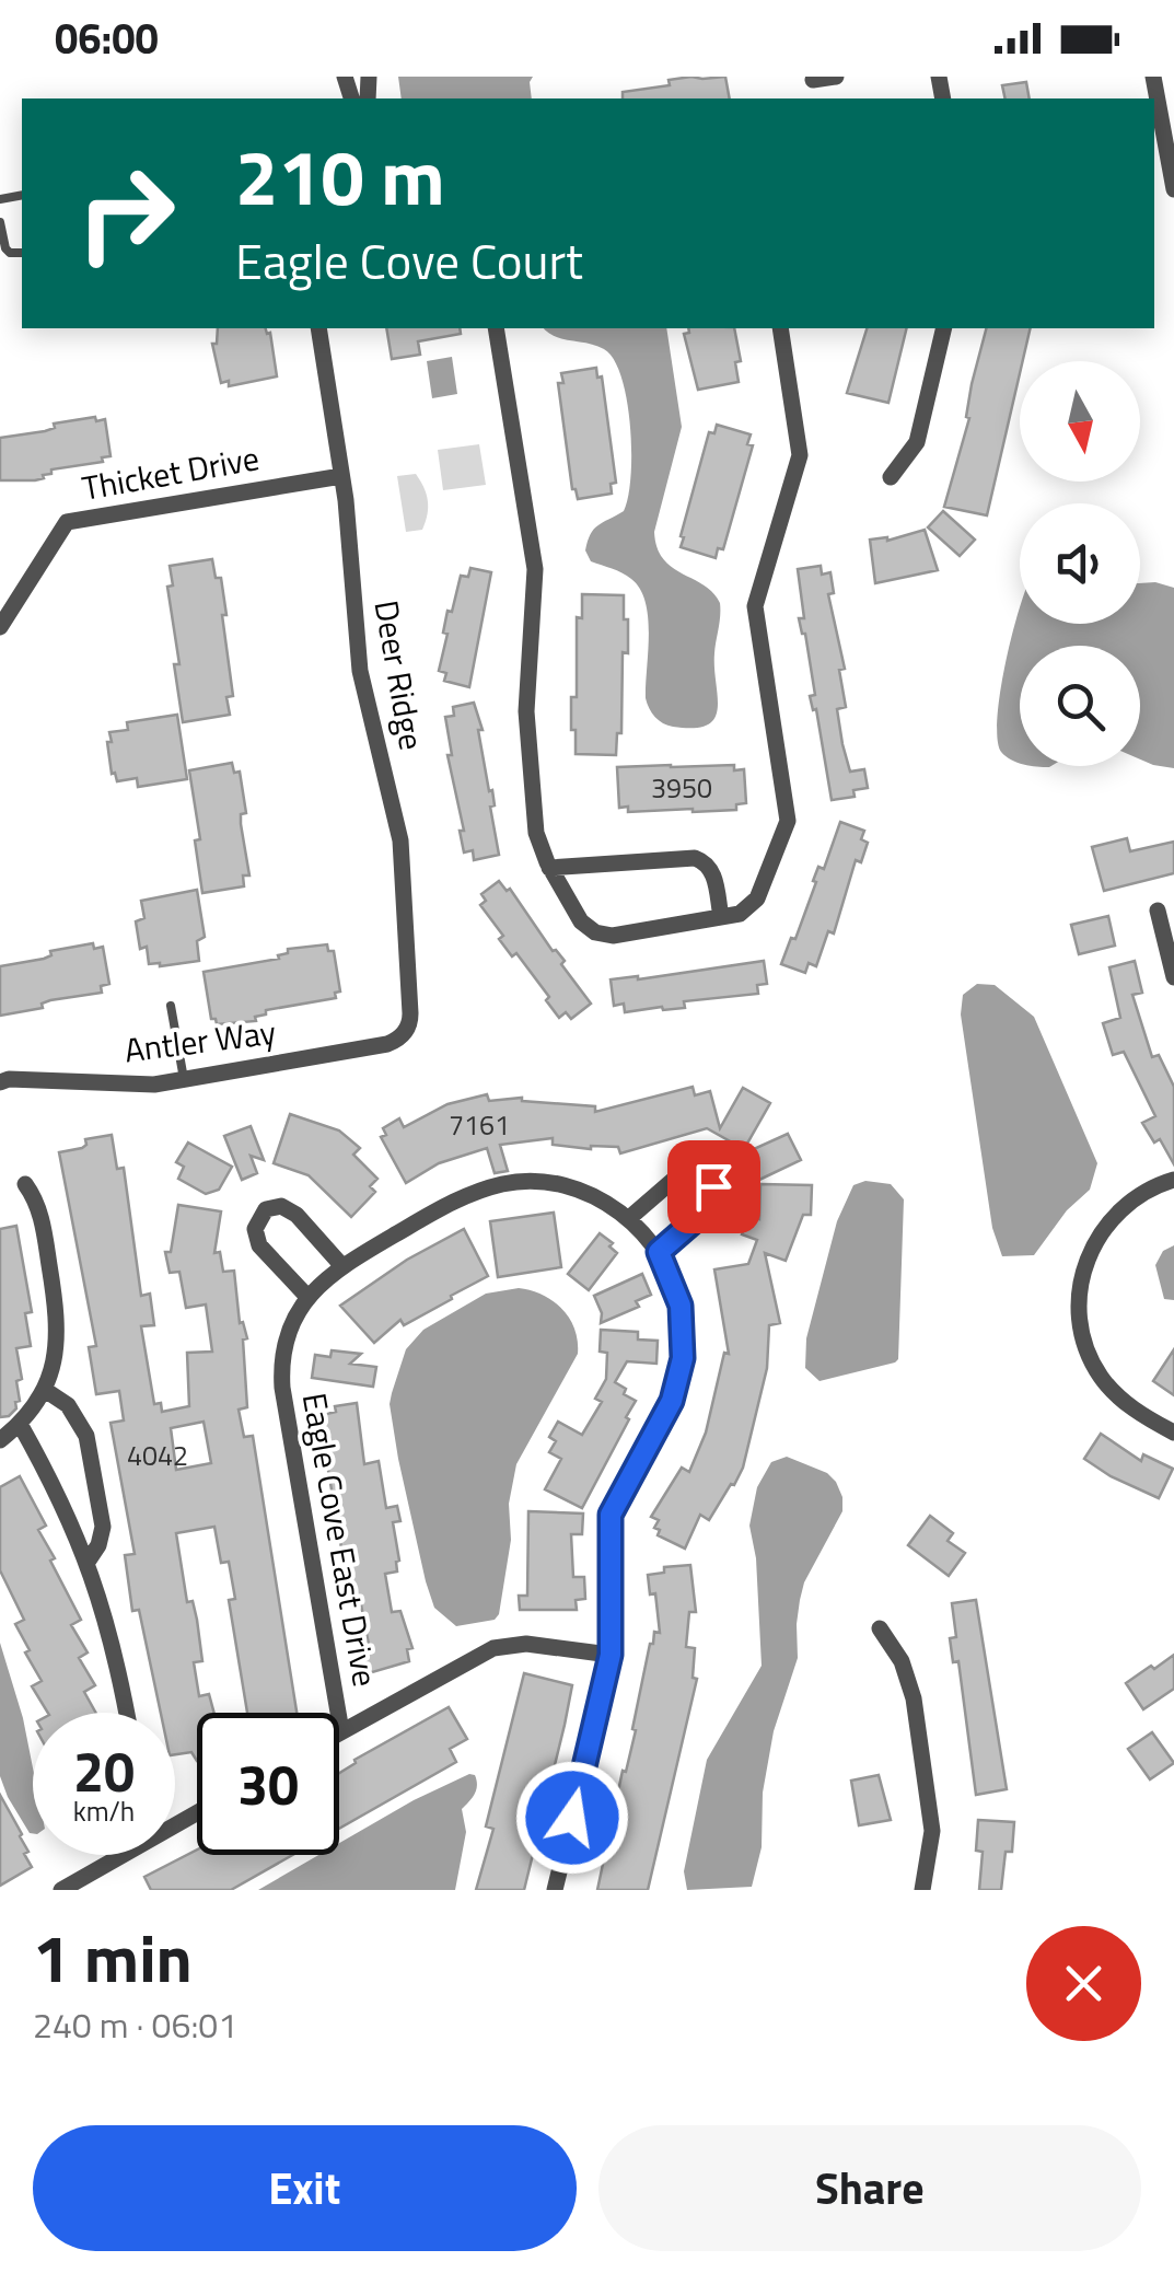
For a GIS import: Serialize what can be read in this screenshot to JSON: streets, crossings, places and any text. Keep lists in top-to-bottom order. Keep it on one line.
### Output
{"streets":{"street":["Thicket Drive","Deer Ridge","Antler Way","Eagle Cove East Drive"]},"crossings":[["Thicket Drive","Deer Ridge"],["Deer Ridge","Antler Way"]],"house_numbers":["3950","7161","4042"],"north":"bottom","page":{"status":"06:00","turn":["210 m","Eagle Cove Court"],"speed":"20 km/h","limit":"30","heading":["1 min","240 m · 06:01"],"buttons":["Exit","Share"]}}
